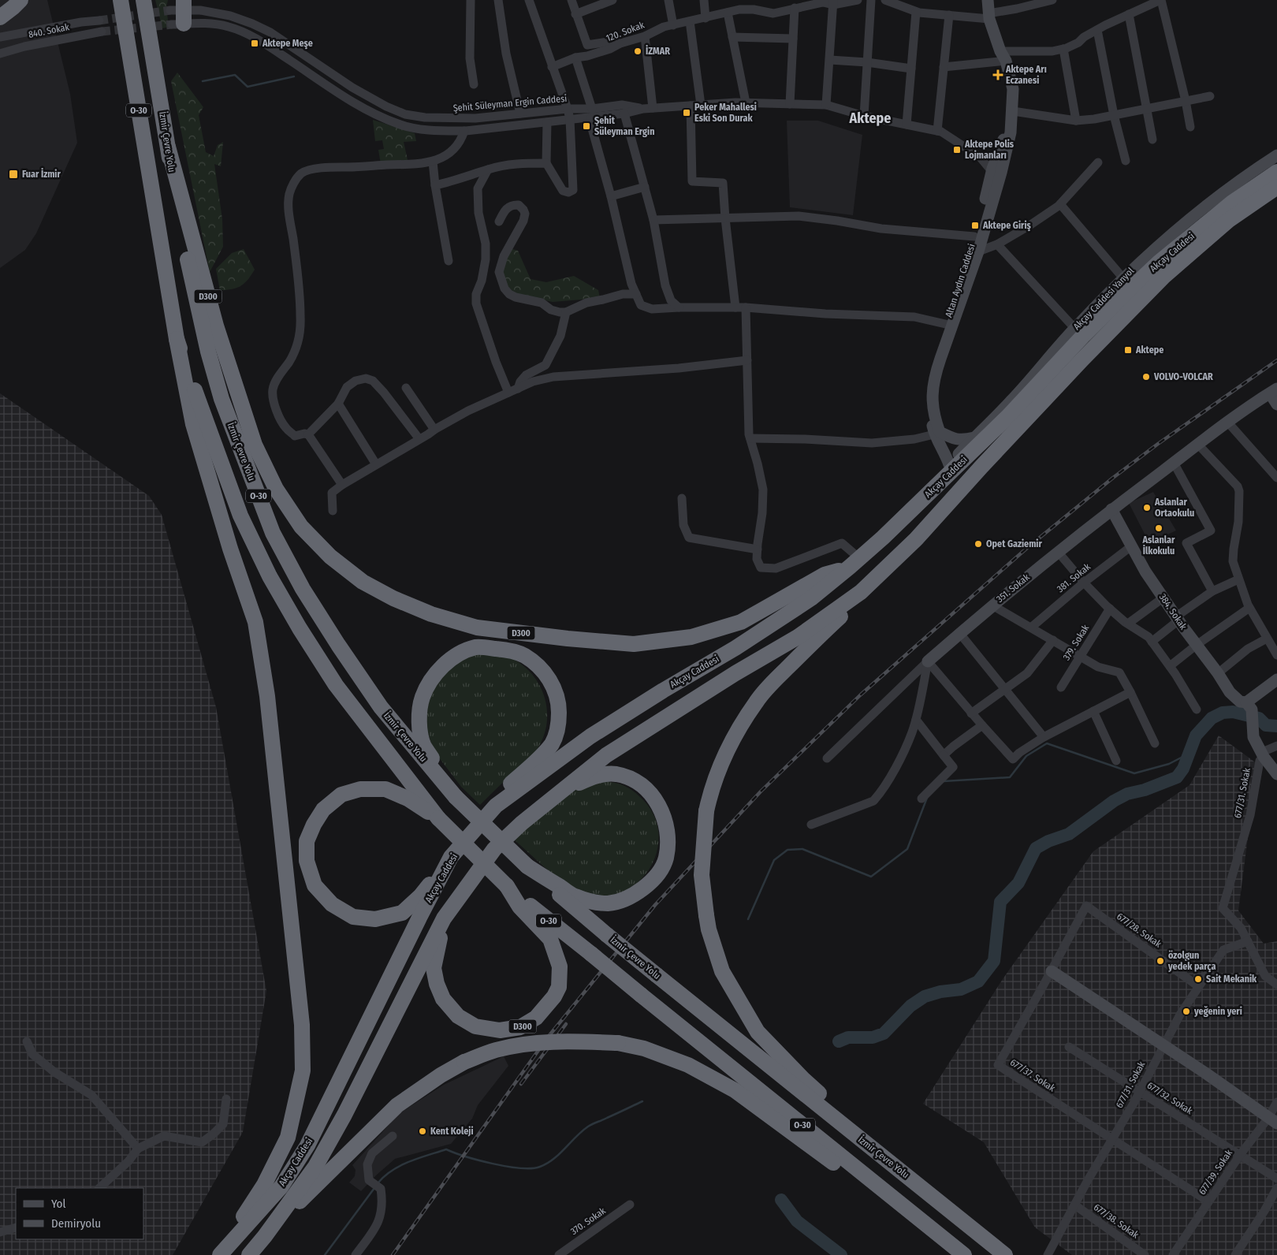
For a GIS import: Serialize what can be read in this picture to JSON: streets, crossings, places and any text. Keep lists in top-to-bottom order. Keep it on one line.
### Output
{"streets":{"highway":["O-30","İzmir Çevre Yolu","Akçay Caddesi","D300"],"main road":["Altan Aydın Caddesi","Akçay Caddesi Yanyol","351. Sokak","384. Sokak"],"street":["840. Sokak","120. Sokak","Şehit Süleyman Ergin Caddesi","381. Sokak","379. Sokak","677/31. Sokak","677/28. Sokak","677/37. Sokak","677/32. Sokak","677/39. Sokak","370. Sokak","677/38. Sokak"]},"crossings":[["Şehit Süleyman Ergin Caddesi","Altan Aydın Caddesi"],["O-30","D300"],["İzmir Çevre Yolu","D300"],["Akçay Caddesi","D300"],["Altan Aydın Caddesi","Akçay Caddesi Yanyol"],["381. Sokak","384. Sokak"],["351. Sokak","384. Sokak"],["677/31. Sokak","677/28. Sokak"],["677/31. Sokak","677/37. Sokak"],["677/31. Sokak","677/32. Sokak"],["677/31. Sokak","677/38. Sokak"],["677/28. Sokak","677/37. Sokak"],["677/37. Sokak","677/39. Sokak"],["677/32. Sokak","677/39. Sokak"]],"districts":["Aktepe"],"places":{"transit":["Aktepe Meşe","Peker Mahallesi Eski Son Durak","Şehit Süleyman Ergin","Aktepe Polis Lojmanları","Fuar İzmir","Aktepe Giriş","Aktepe"],"other":["İZMAR","VOLVO-VOLCAR","Aslanlar Ortaokulu","Aslanlar İlkokulu","Opet Gaziemir","özolgun yedek parça","Sait Mekanik","yeğenin yeri","Kent Koleji"],"health":["Aktepe Arı Eczanesi"]},"legend":["Yol","Demiryolu"]}
